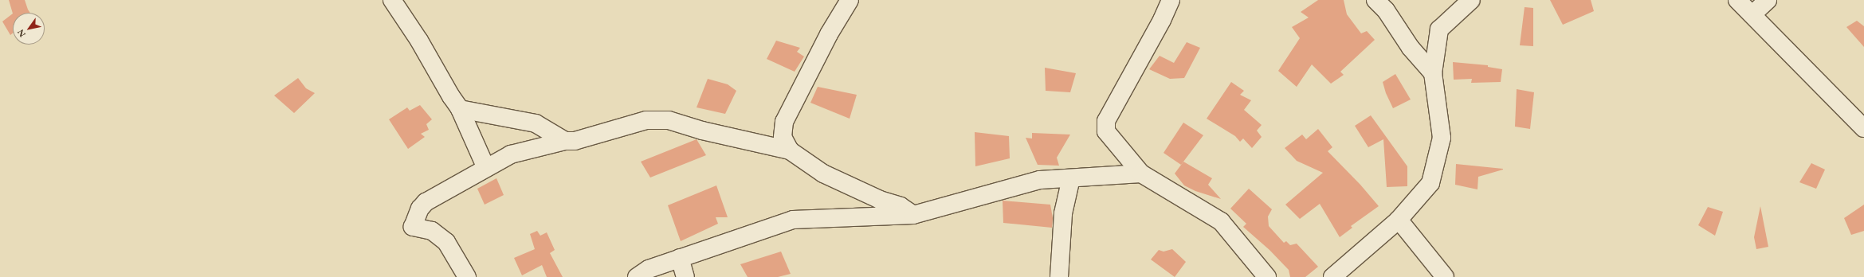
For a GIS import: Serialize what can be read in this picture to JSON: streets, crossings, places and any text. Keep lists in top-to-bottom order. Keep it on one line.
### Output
{"north":"bottom left"}
